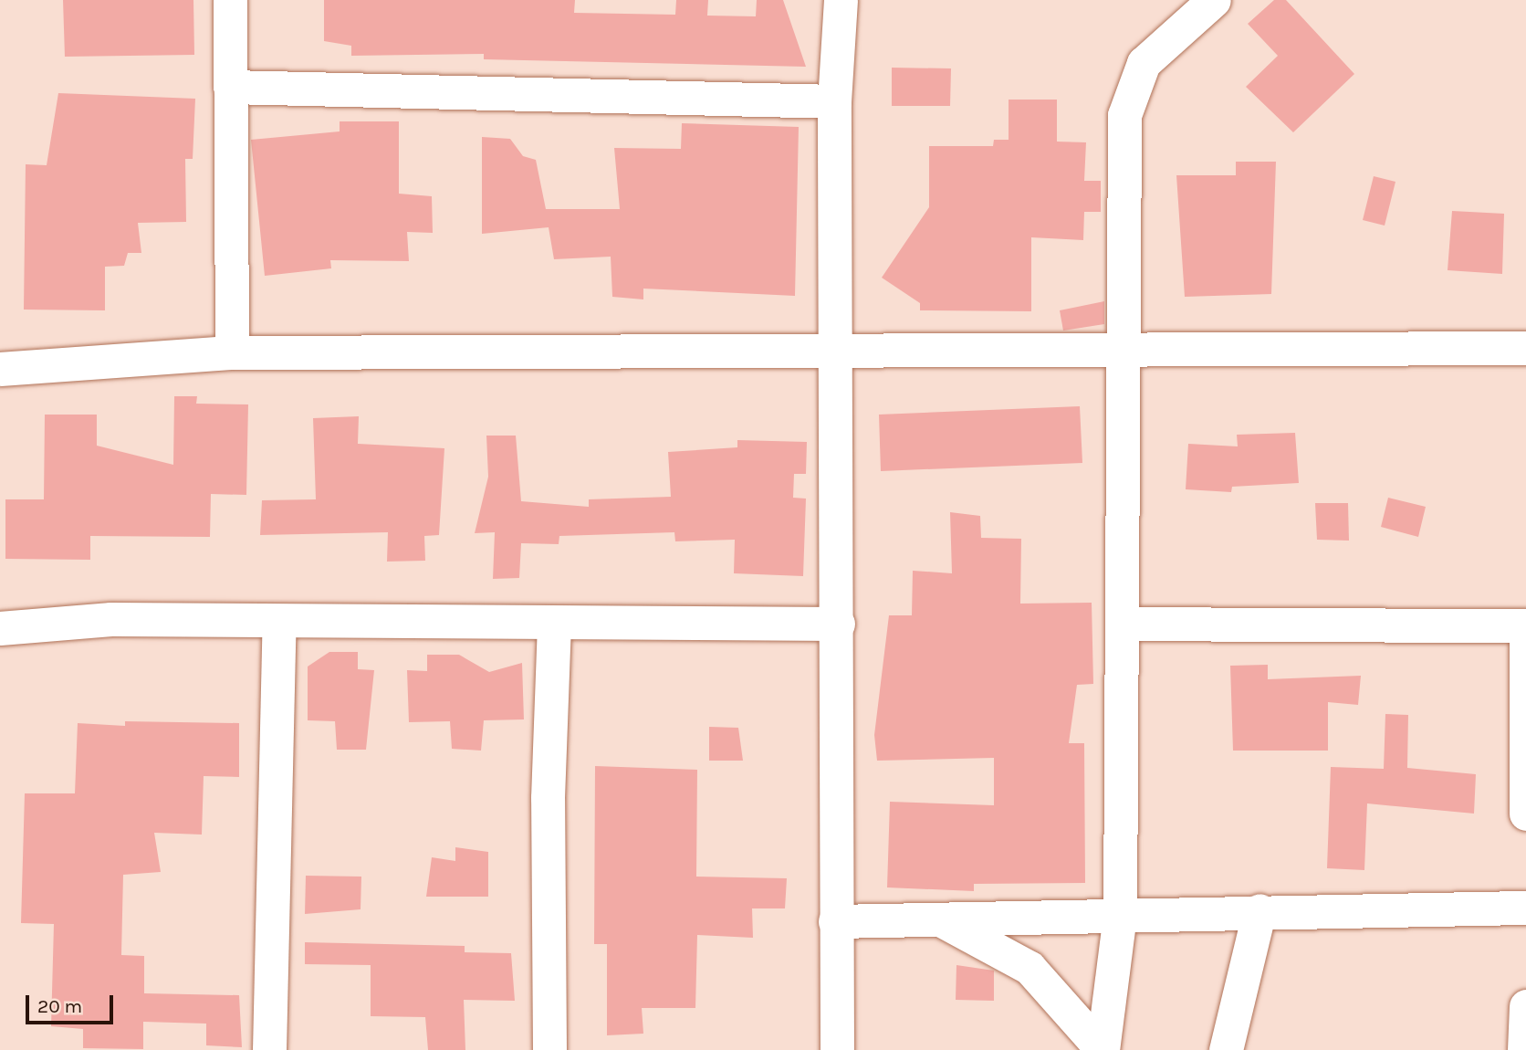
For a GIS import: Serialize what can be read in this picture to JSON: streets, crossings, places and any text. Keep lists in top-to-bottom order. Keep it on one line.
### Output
{"scale_bar":"20 m"}
